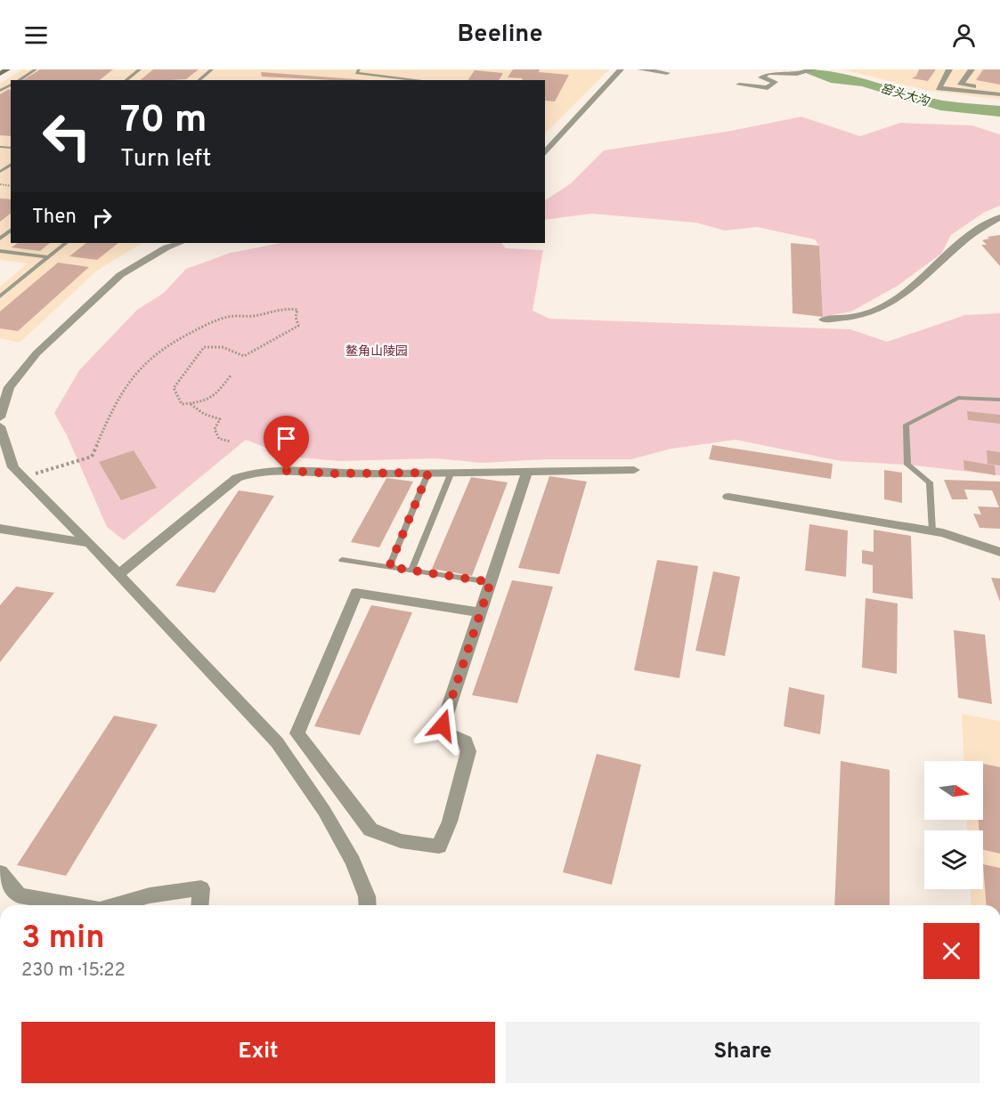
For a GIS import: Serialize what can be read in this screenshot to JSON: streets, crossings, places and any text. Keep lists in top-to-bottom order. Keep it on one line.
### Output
{"water":["窑头大沟"],"parks":["鳌角山陵园"],"north":"right","page":{"header":"Beeline","turn":["70 m","Turn left"],"then":"Then","heading":["3 min","230 m · 15:22"],"buttons":["Exit","Share"]}}
